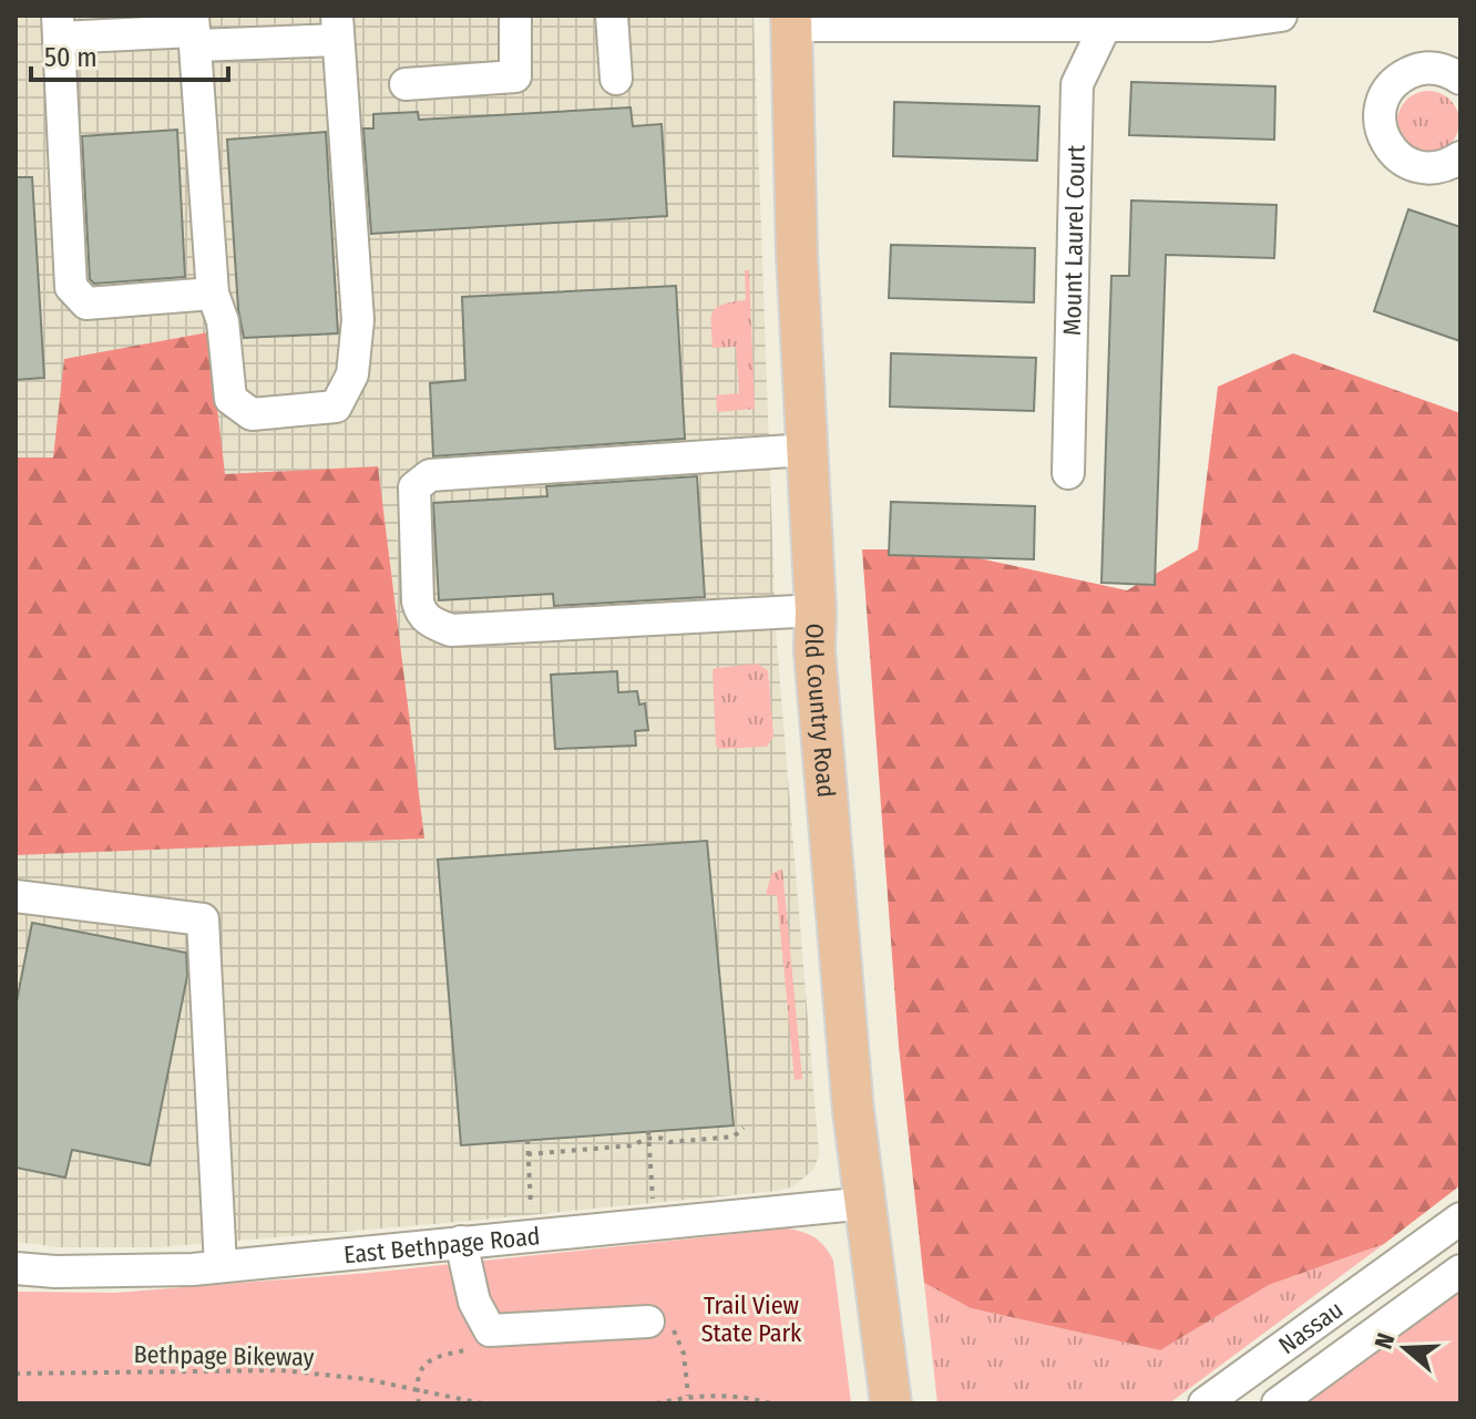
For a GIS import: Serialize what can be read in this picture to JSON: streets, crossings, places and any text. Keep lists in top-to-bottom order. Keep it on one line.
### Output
{"streets":{"main road":["Old Country Road"],"street":["Mount Laurel Court","East Bethpage Road","Nassau"],"path":["Bethpage Bikeway"]},"crossings":[["Old Country Road","East Bethpage Road"]],"parks":["Trail View State Park"],"scale_bar":"50 m","north":"left"}
